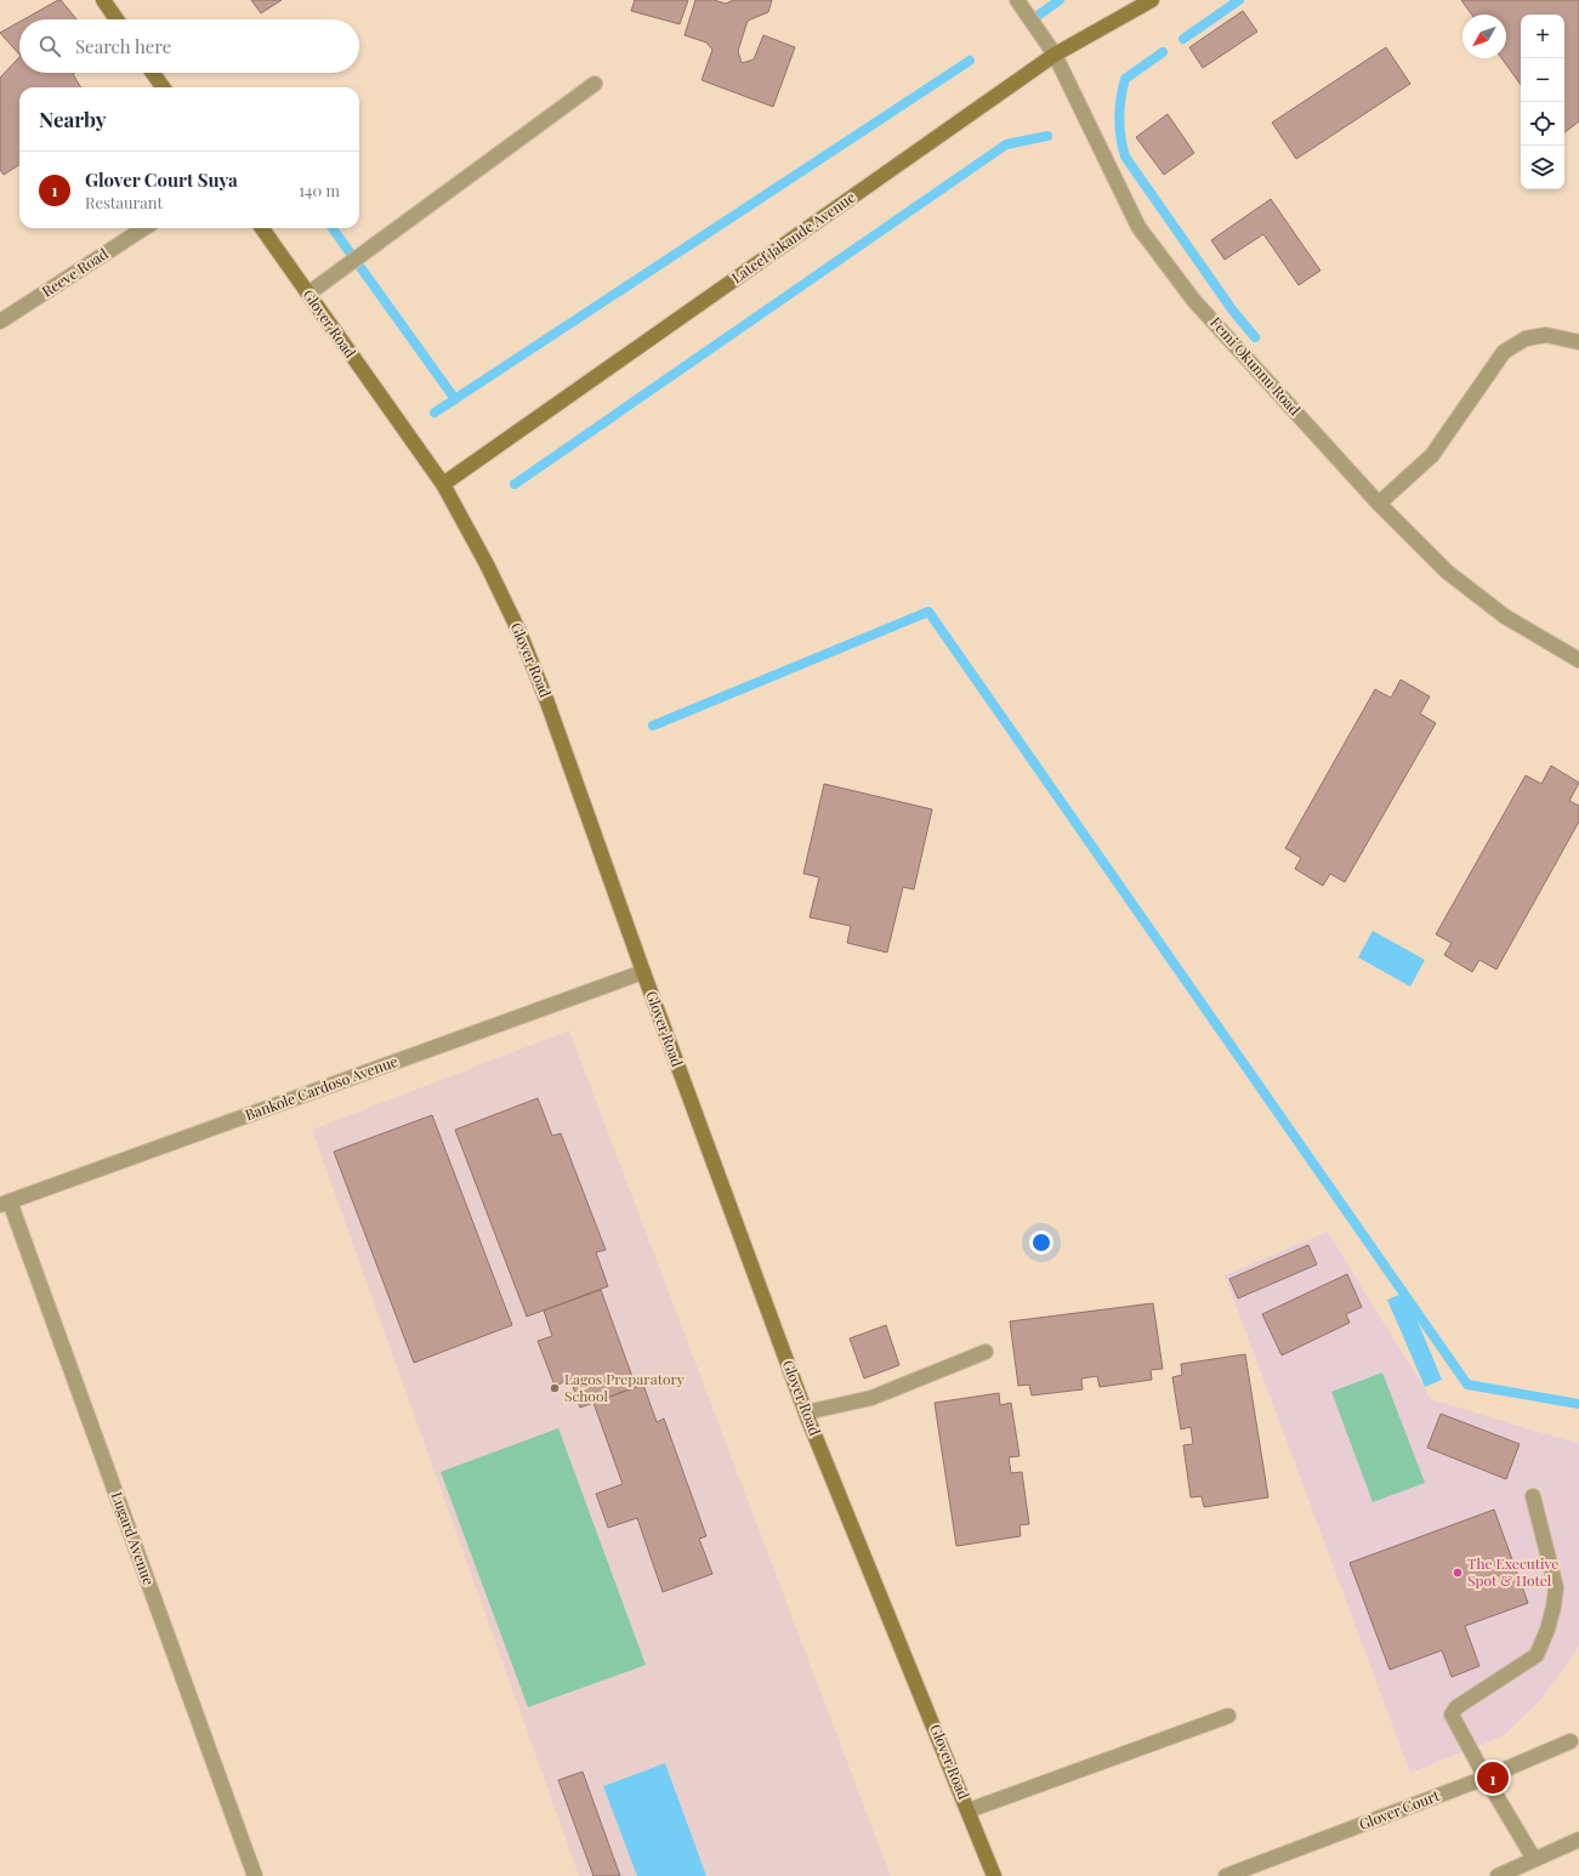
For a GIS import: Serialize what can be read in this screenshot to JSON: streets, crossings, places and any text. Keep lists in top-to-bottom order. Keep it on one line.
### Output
{"streets":{"street":["Lateef Jakande Avenue","Reeve Road","Glover Road","Femi Okunnu Road","Bankole Cardoso Avenue","Lugard Avenue","Glover Court"]},"crossings":[["Lateef Jakande Avenue","Glover Road"],["Lateef Jakande Avenue","Femi Okunnu Road"],["Glover Road","Bankole Cardoso Avenue"],["Bankole Cardoso Avenue","Lugard Avenue"]],"places":["Lagos Preparatory School","The Executive Spot & Hotel"],"north":"bottom left","page":{"map_buttons":["+","−"],"search":"Search here","heading":"Nearby","list":[{"mark":"1","name":"Glover Court Suya","note":"Restaurant","value":"140 m"}],"pins":"1"}}
